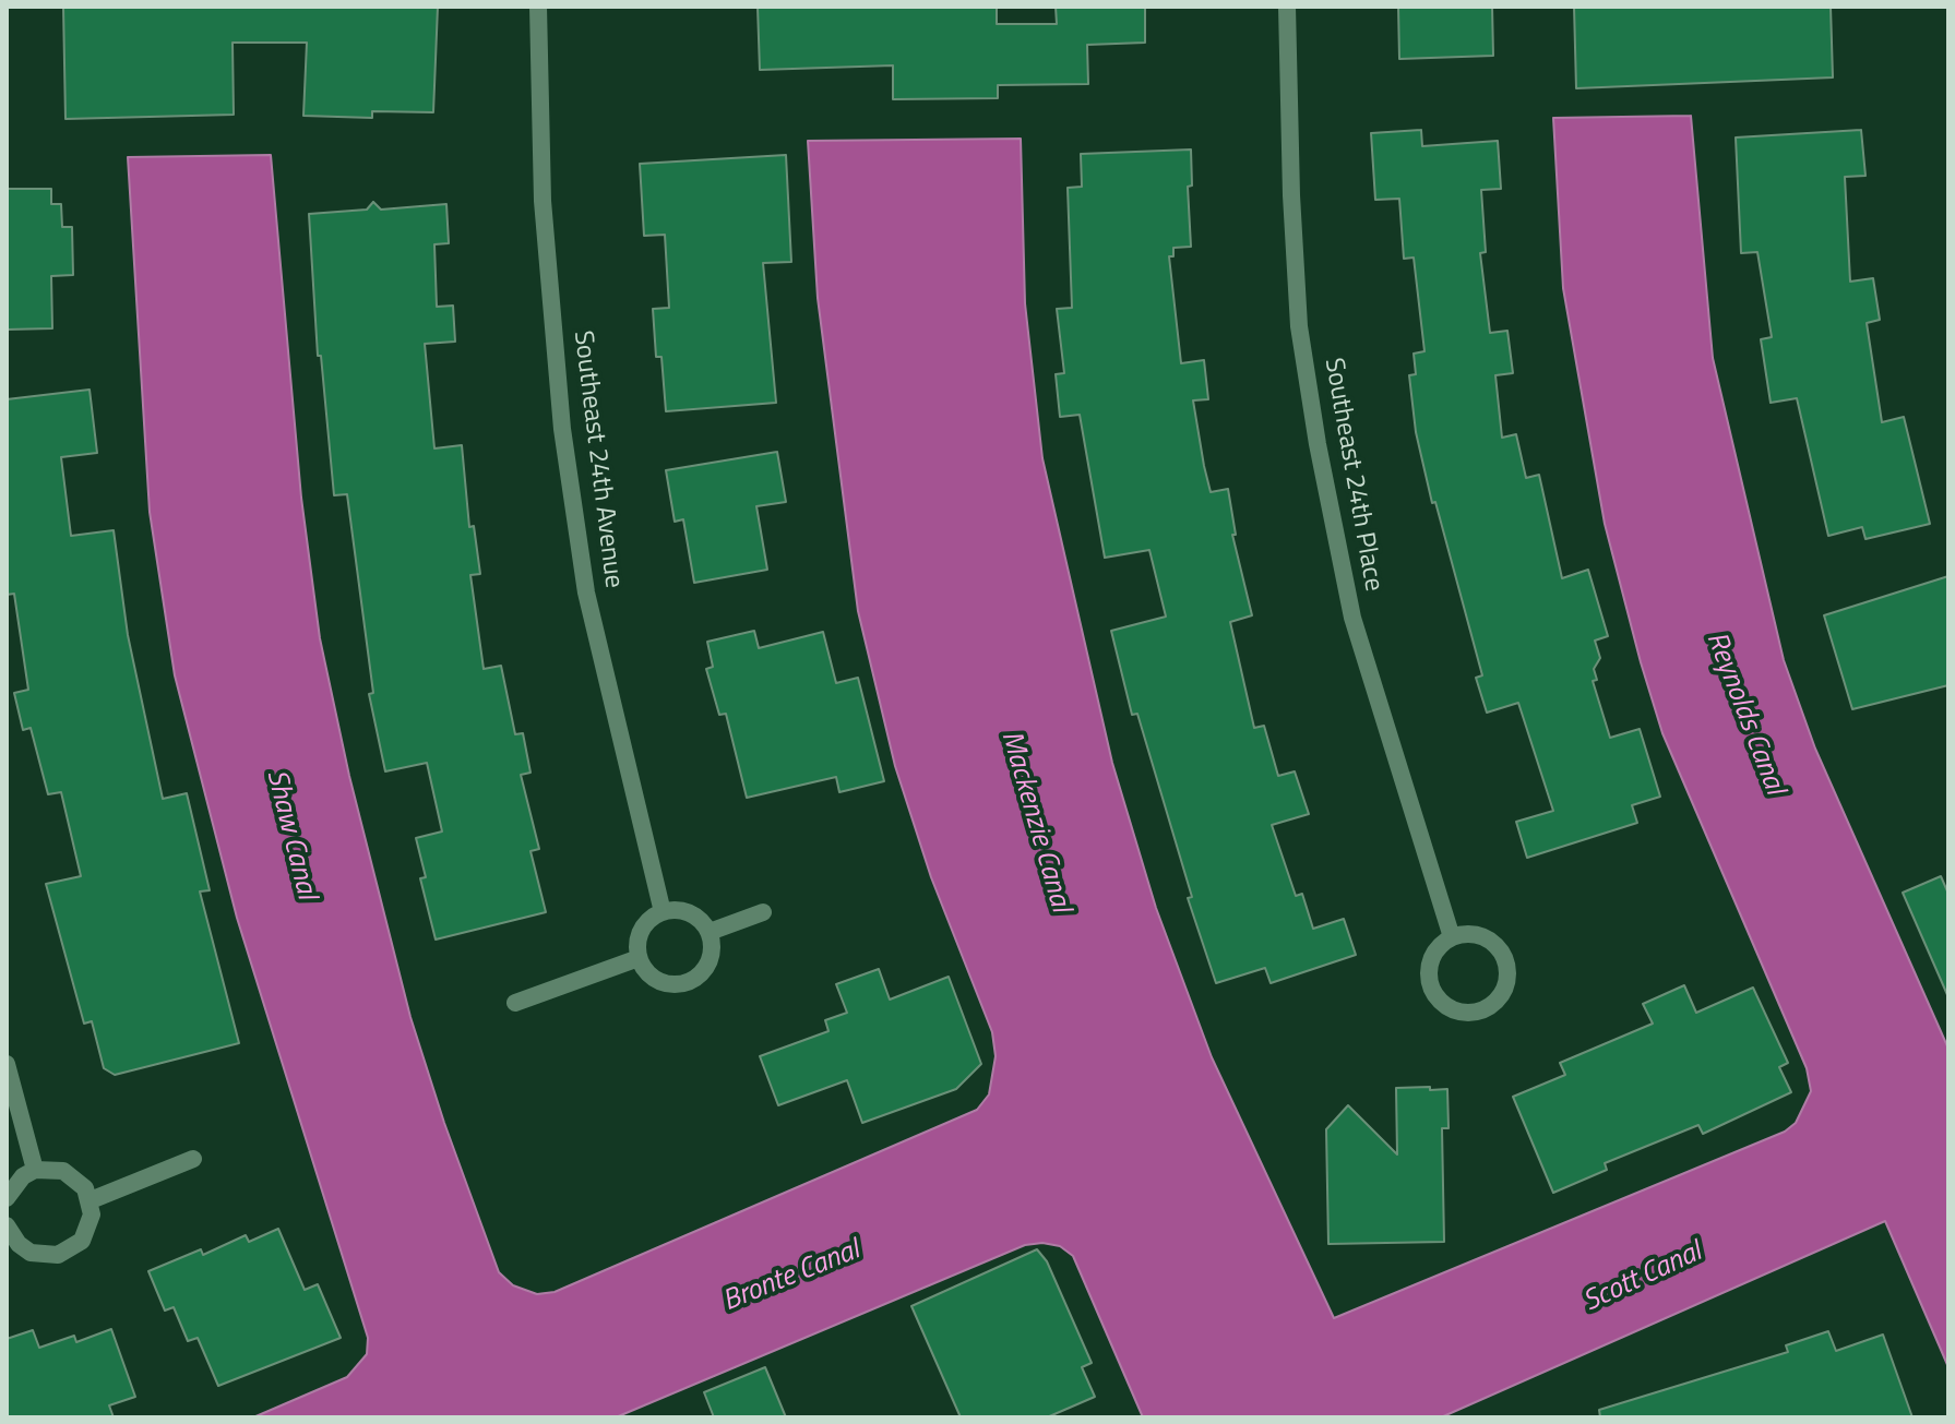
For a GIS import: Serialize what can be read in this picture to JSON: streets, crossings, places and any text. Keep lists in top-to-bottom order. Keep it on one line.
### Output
{"streets":{"street":["Southeast 24th Avenue","Southeast 24th Place"]},"water":["Reynolds Canal","Mackenzie Canal","Shaw Canal","Bronte Canal","Scott Canal"]}
